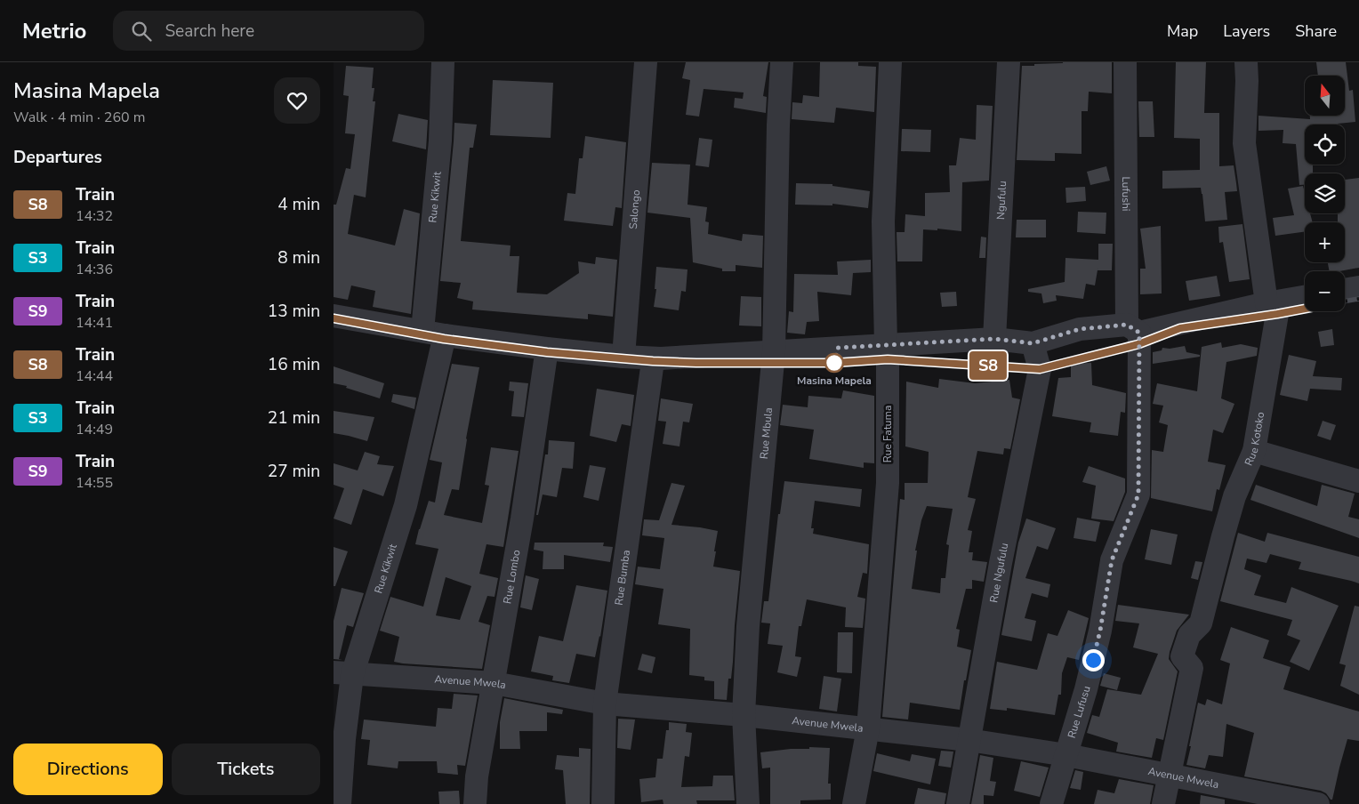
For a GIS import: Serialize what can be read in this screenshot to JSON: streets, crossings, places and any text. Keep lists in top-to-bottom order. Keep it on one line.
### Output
{"streets":{"street":["Lufushi","Rue Kikwit","Ngufulu","Salongo","Rue Mbula","Rue Fatuma","Rue Kotoko","Rue Ngufulu","Rue Lombo","Rue Bumba","Avenue Mwela","Rue Lufusu"]},"crossings":[["Lufushi","Rue Lufusu"],["Rue Kikwit","Avenue Mwela"],["Rue Mbula","Avenue Mwela"],["Rue Fatuma","Avenue Mwela"],["Rue Kotoko","Avenue Mwela"],["Rue Ngufulu","Avenue Mwela"],["Rue Lombo","Avenue Mwela"],["Rue Bumba","Avenue Mwela"],["Avenue Mwela","Rue Lufusu"]],"places":["Masina Mapela"],"north":"top","page":{"header":"Metrio","search":"Search here","nav":["Map","Layers","Share"],"heading":[["Masina Mapela","Walk · 4 min · 260 m"],"Departures"],"on_map":"S8","map_buttons":["+","−"],"list":[{"mark":"S8","name":"Train","note":"14:32","value":"4 min"},{"mark":"S3","name":"Train","note":"14:36","value":"8 min"},{"mark":"S9","name":"Train","note":"14:41","value":"13 min"},{"mark":"S8","name":"Train","note":"14:44","value":"16 min"},{"mark":"S3","name":"Train","note":"14:49","value":"21 min"},{"mark":"S9","name":"Train","note":"14:55","value":"27 min"}],"buttons":["Directions","Tickets"]}}
